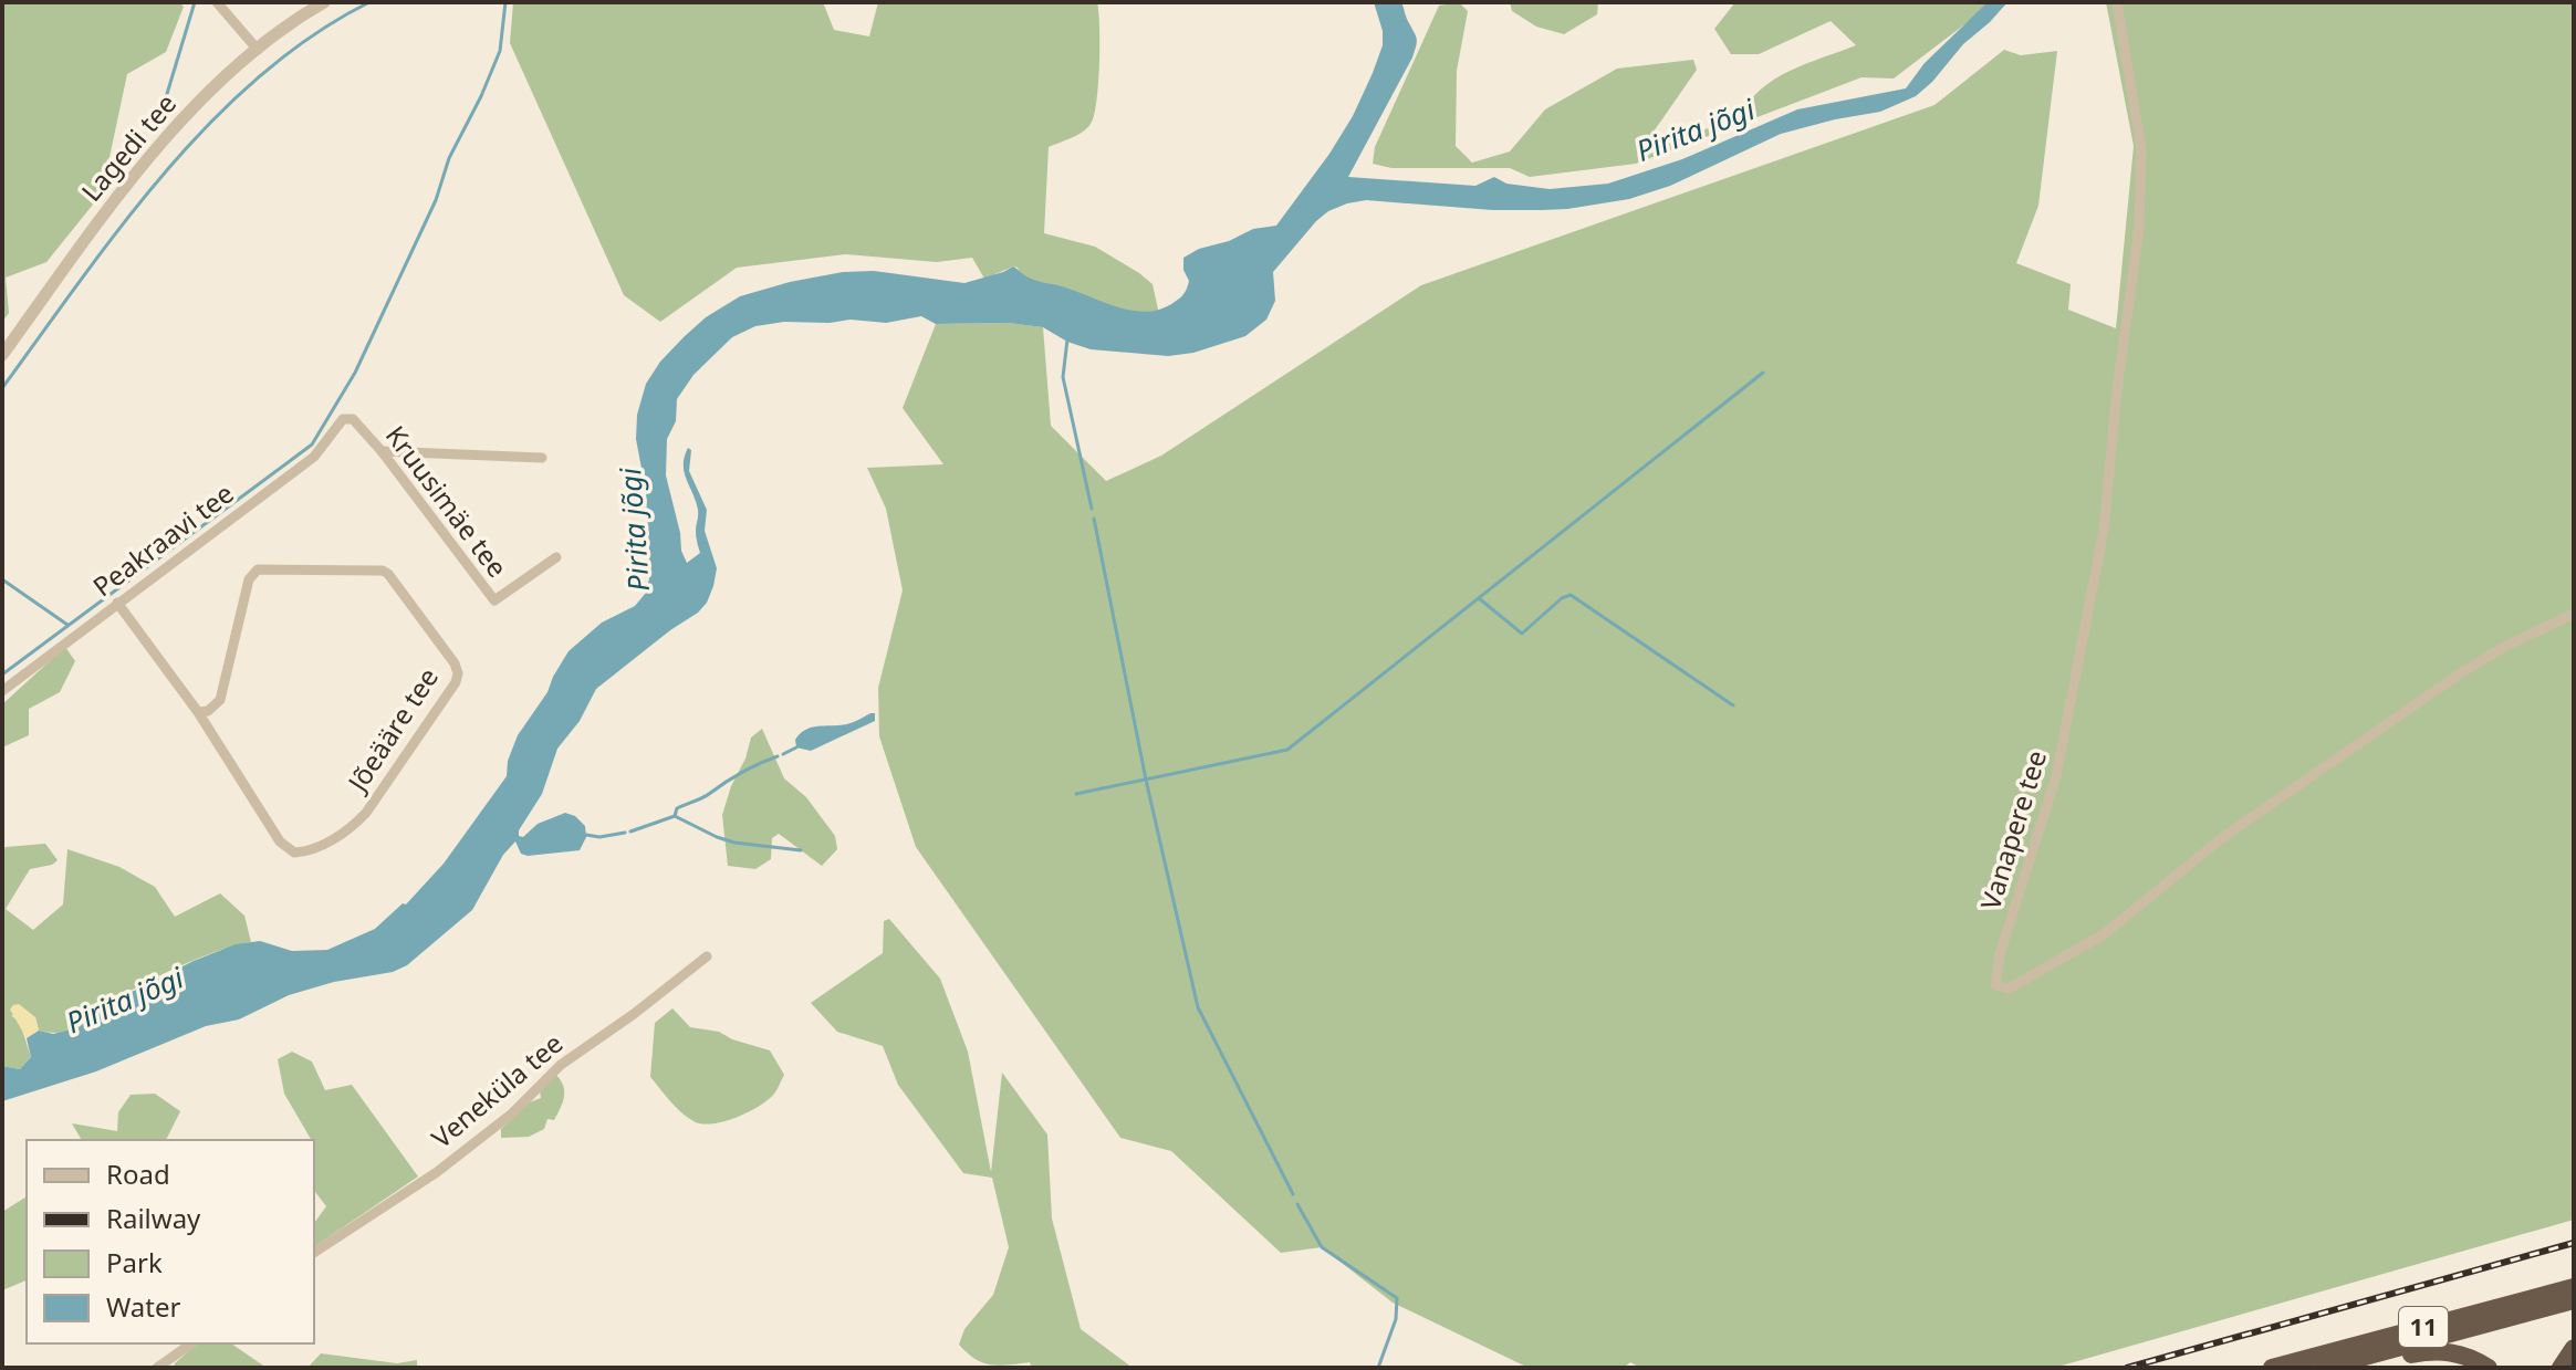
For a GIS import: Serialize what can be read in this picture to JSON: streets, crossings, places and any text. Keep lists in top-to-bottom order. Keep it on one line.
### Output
{"streets":{"highway":["11"],"street":["Lagedi tee","Kruusimäe tee","Peakraavi tee","Jõeääre tee","Vanapere tee","Veneküla tee"]},"crossings":[["Kruusimäe tee","Peakraavi tee"],["Peakraavi tee","Jõeääre tee"]],"water":["Pirita jõgi"],"legend":["Road","Railway","Park","Water"]}
